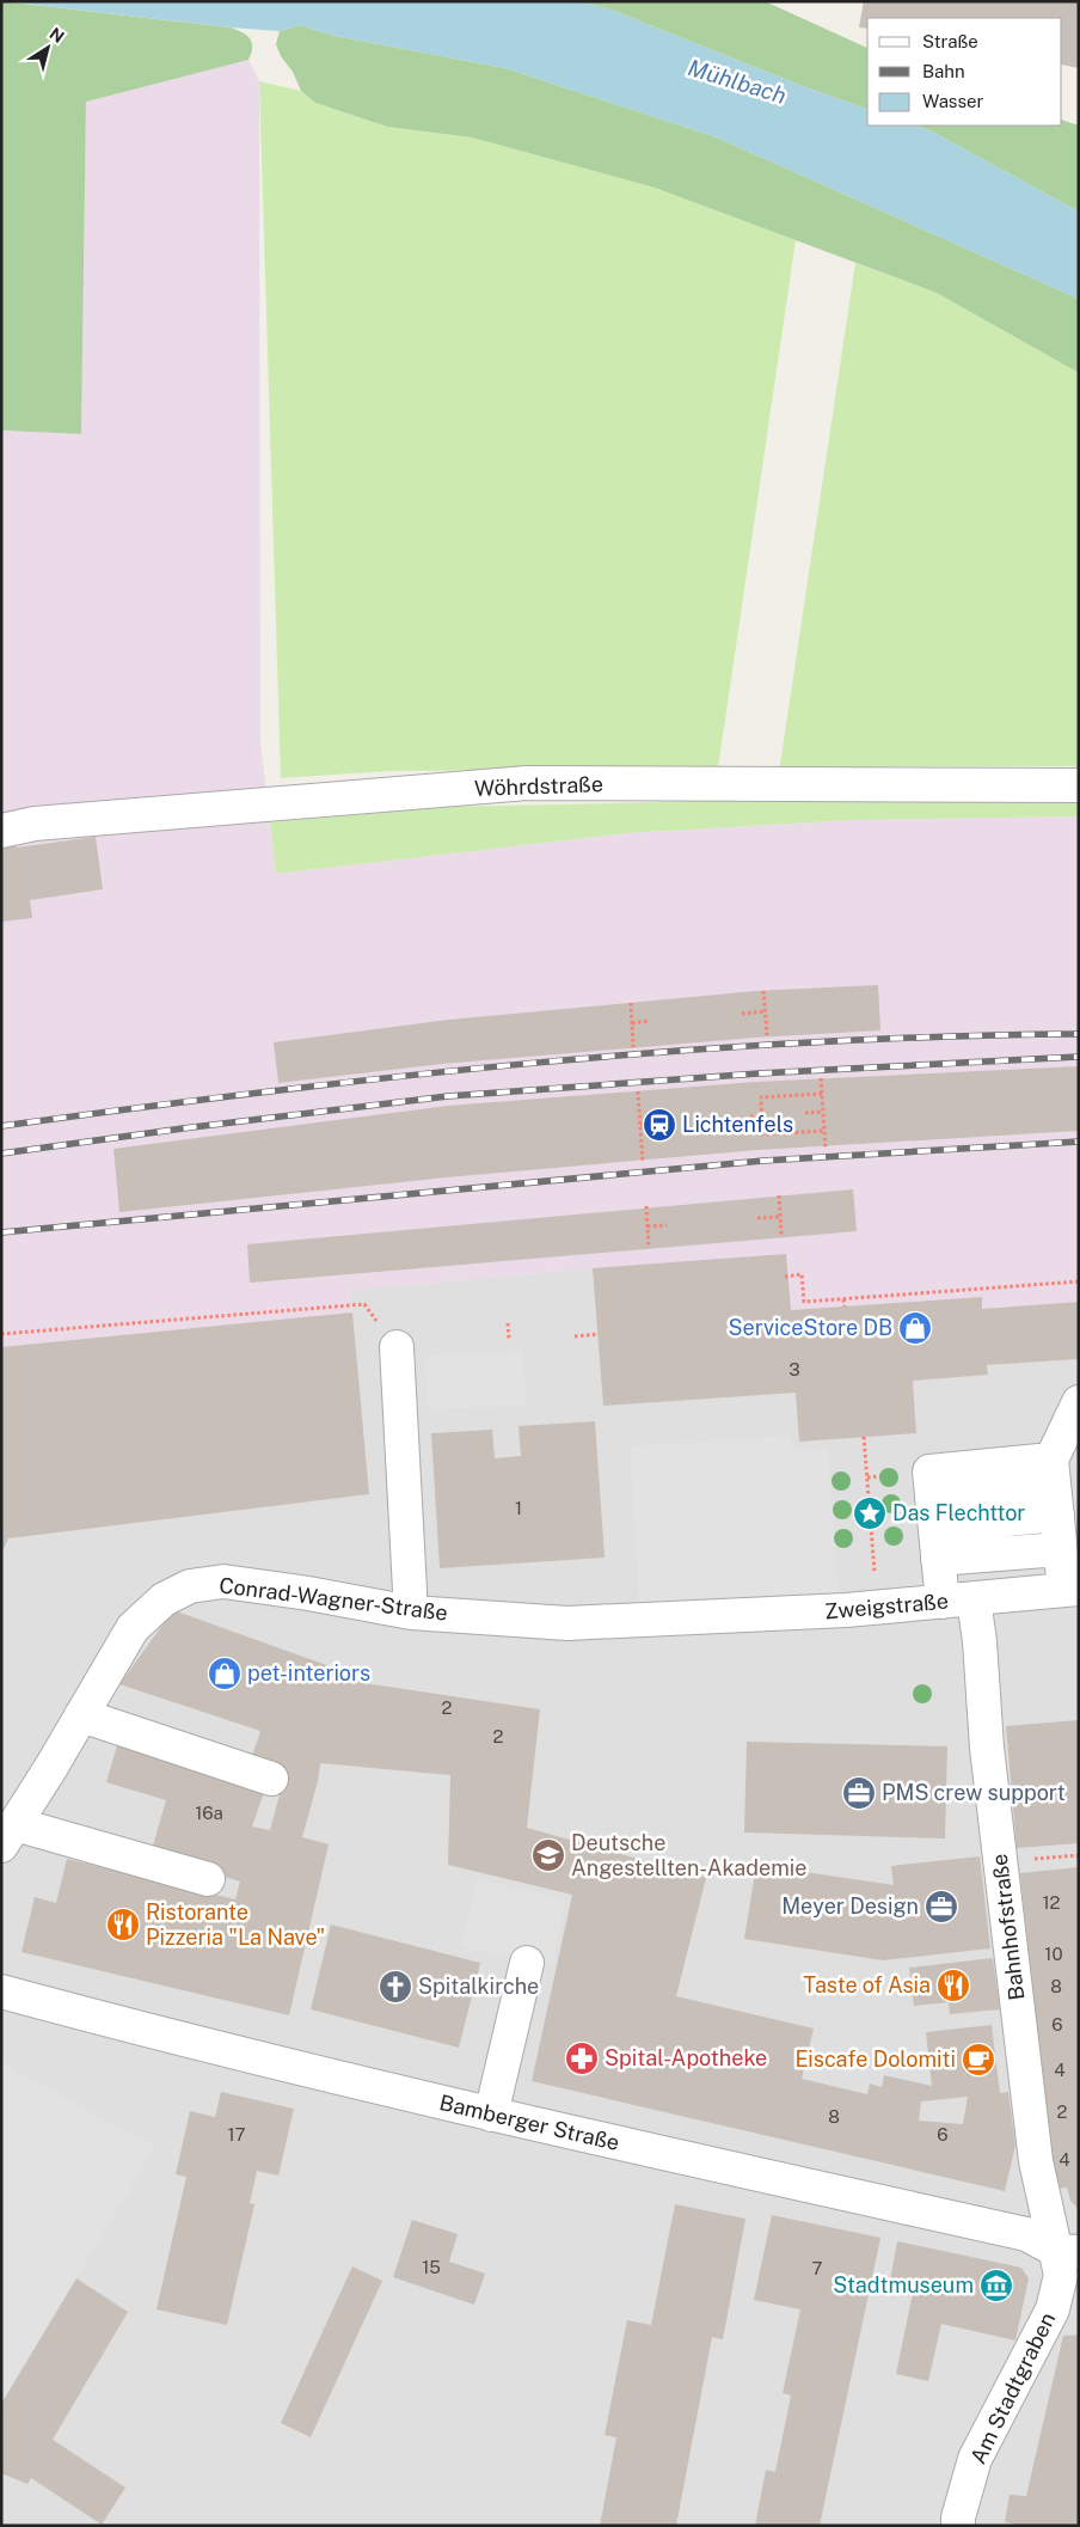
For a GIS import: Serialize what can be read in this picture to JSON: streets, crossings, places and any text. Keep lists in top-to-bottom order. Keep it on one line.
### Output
{"streets":{"street":["Wöhrdstraße","Conrad-Wagner-Straße","Zweigstraße","Bahnhofstraße","Bamberger Straße","Am Stadtgraben"]},"crossings":[["Conrad-Wagner-Straße","Zweigstraße"],["Zweigstraße","Bahnhofstraße"],["Bahnhofstraße","Bamberger Straße"],["Bahnhofstraße","Am Stadtgraben"],["Bamberger Straße","Am Stadtgraben"]],"water":["Mühlbach"],"places":{"station":["Lichtenfels"],"shop":["ServiceStore DB","pet-interiors"],"place":["Das Flechttor"],"office":["PMS crew support","Meyer Design"],"school or university":["Deutsche Angestellten-Akademie"],"restaurant":["Ristorante Pizzeria \"La Nave\"","Taste of Asia"],"church":["Spitalkirche"],"pharmacy":["Spital-Apotheke"],"cafe":["Eiscafe Dolomiti"],"museum":["Stadtmuseum"]},"house_numbers":["3","1","2","2","16a","12","10","8","6","4","2","8","17","6","4","15","7"],"legend":["Straße","Bahn","Wasser"],"north":"top right"}
